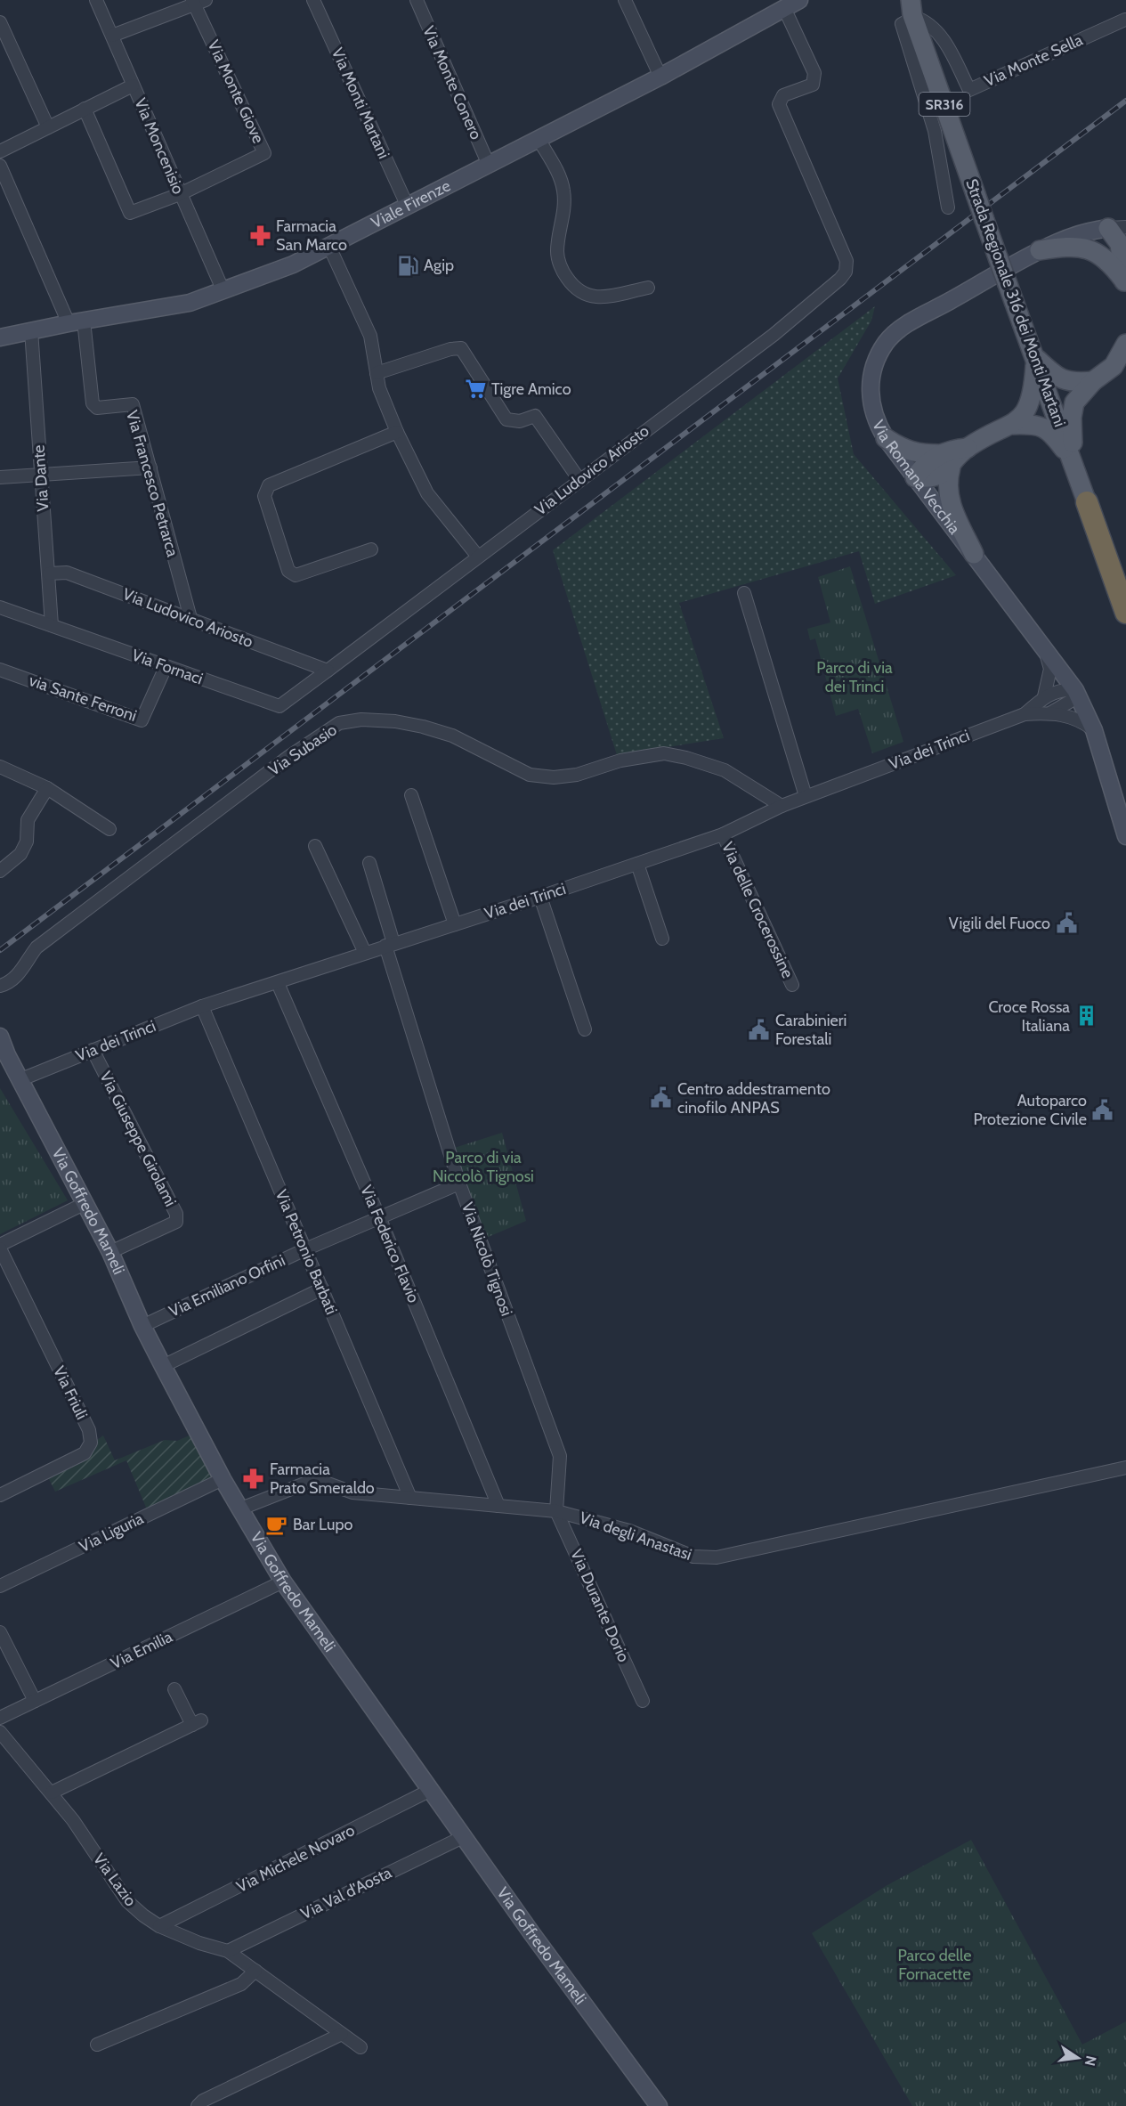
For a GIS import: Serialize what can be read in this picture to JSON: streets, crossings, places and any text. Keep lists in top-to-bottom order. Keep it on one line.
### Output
{"streets":{"highway":["SR316","Strada Regionale 316 dei Monti Martani"],"main road":["Viale Firenze","Via Romana Vecchia","Via Goffredo Mameli"],"street":["Via Monte Sella","Via Monte Conero","Via Monte Giove","Via Monti Martani","Via Moncenisio","Via Ludovico Ariosto","Via Dante","Via Francesco Petrarca","Via Fornaci","via Sante Ferroni","Via Subasio","Via dei Trinci","Via delle Crocerossine","Via Giuseppe Girolami","Via Federico Flavio","Via Petronio Barbati","Via Nicolò Tignosi","Via Emiliano Orfini","Via Friuli","Via Liguria","Via degli Anastasi","Via Durante Dorio","Via Emilia","Via Michele Novaro","Via Lazio","Via Val d'Aosta"]},"crossings":[["Via Monte Sella","Strada Regionale 316 dei Monti Martani"],["Via Monte Conero","Viale Firenze"],["Via Monte Giove","Via Moncenisio"],["Via Monti Martani","Viale Firenze"],["SR316","Strada Regionale 316 dei Monti Martani"],["Via Moncenisio","Viale Firenze"],["Viale Firenze","Via Ludovico Ariosto"],["Viale Firenze","Via Dante"],["Viale Firenze","Via Francesco Petrarca"],["Via Ludovico Ariosto","Via Dante"],["Via Ludovico Ariosto","Via Francesco Petrarca"],["Via Ludovico Ariosto","Via Fornaci"],["Via Romana Vecchia","Via dei Trinci"],["Via Dante","Via Fornaci"],["Via Fornaci","via Sante Ferroni"],["Via Subasio","Via dei Trinci"],["Via dei Trinci","Via delle Crocerossine"],["Via dei Trinci","Via Giuseppe Girolami"],["Via dei Trinci","Via Goffredo Mameli"],["Via dei Trinci","Via Federico Flavio"],["Via dei Trinci","Via Petronio Barbati"],["Via dei Trinci","Via Nicolò Tignosi"],["Via Giuseppe Girolami","Via Goffredo Mameli"],["Via Goffredo Mameli","Via Emiliano Orfini"],["Via Goffredo Mameli","Via Liguria"],["Via Goffredo Mameli","Via degli Anastasi"],["Via Goffredo Mameli","Via Emilia"],["Via Goffredo Mameli","Via Michele Novaro"],["Via Goffredo Mameli","Via Val d'Aosta"],["Via Federico Flavio","Via Emiliano Orfini"],["Via Federico Flavio","Via degli Anastasi"],["Via Petronio Barbati","Via Emiliano Orfini"],["Via Petronio Barbati","Via degli Anastasi"],["Via Nicolò Tignosi","Via Emiliano Orfini"],["Via Nicolò Tignosi","Via degli Anastasi"],["Via Nicolò Tignosi","Via Durante Dorio"],["Via degli Anastasi","Via Durante Dorio"],["Via Michele Novaro","Via Lazio"],["Via Lazio","Via Val d'Aosta"]],"parks":["Parco di via dei Trinci","Parco di via Niccolò Tignosi","Parco delle Fornacette"],"places":{"pharmacy":["Farmacia San Marco","Farmacia Prato Smeraldo"],"fuel station":["Agip"],"supermarket":["Tigre Amico"],"public building":["Vigili del Fuoco","Carabinieri Forestali","Centro addestramento cinofilo ANPAS","Autoparco Protezione Civile"],"building":["Croce Rossa Italiana"],"cafe":["Bar Lupo"]},"north":"right"}
